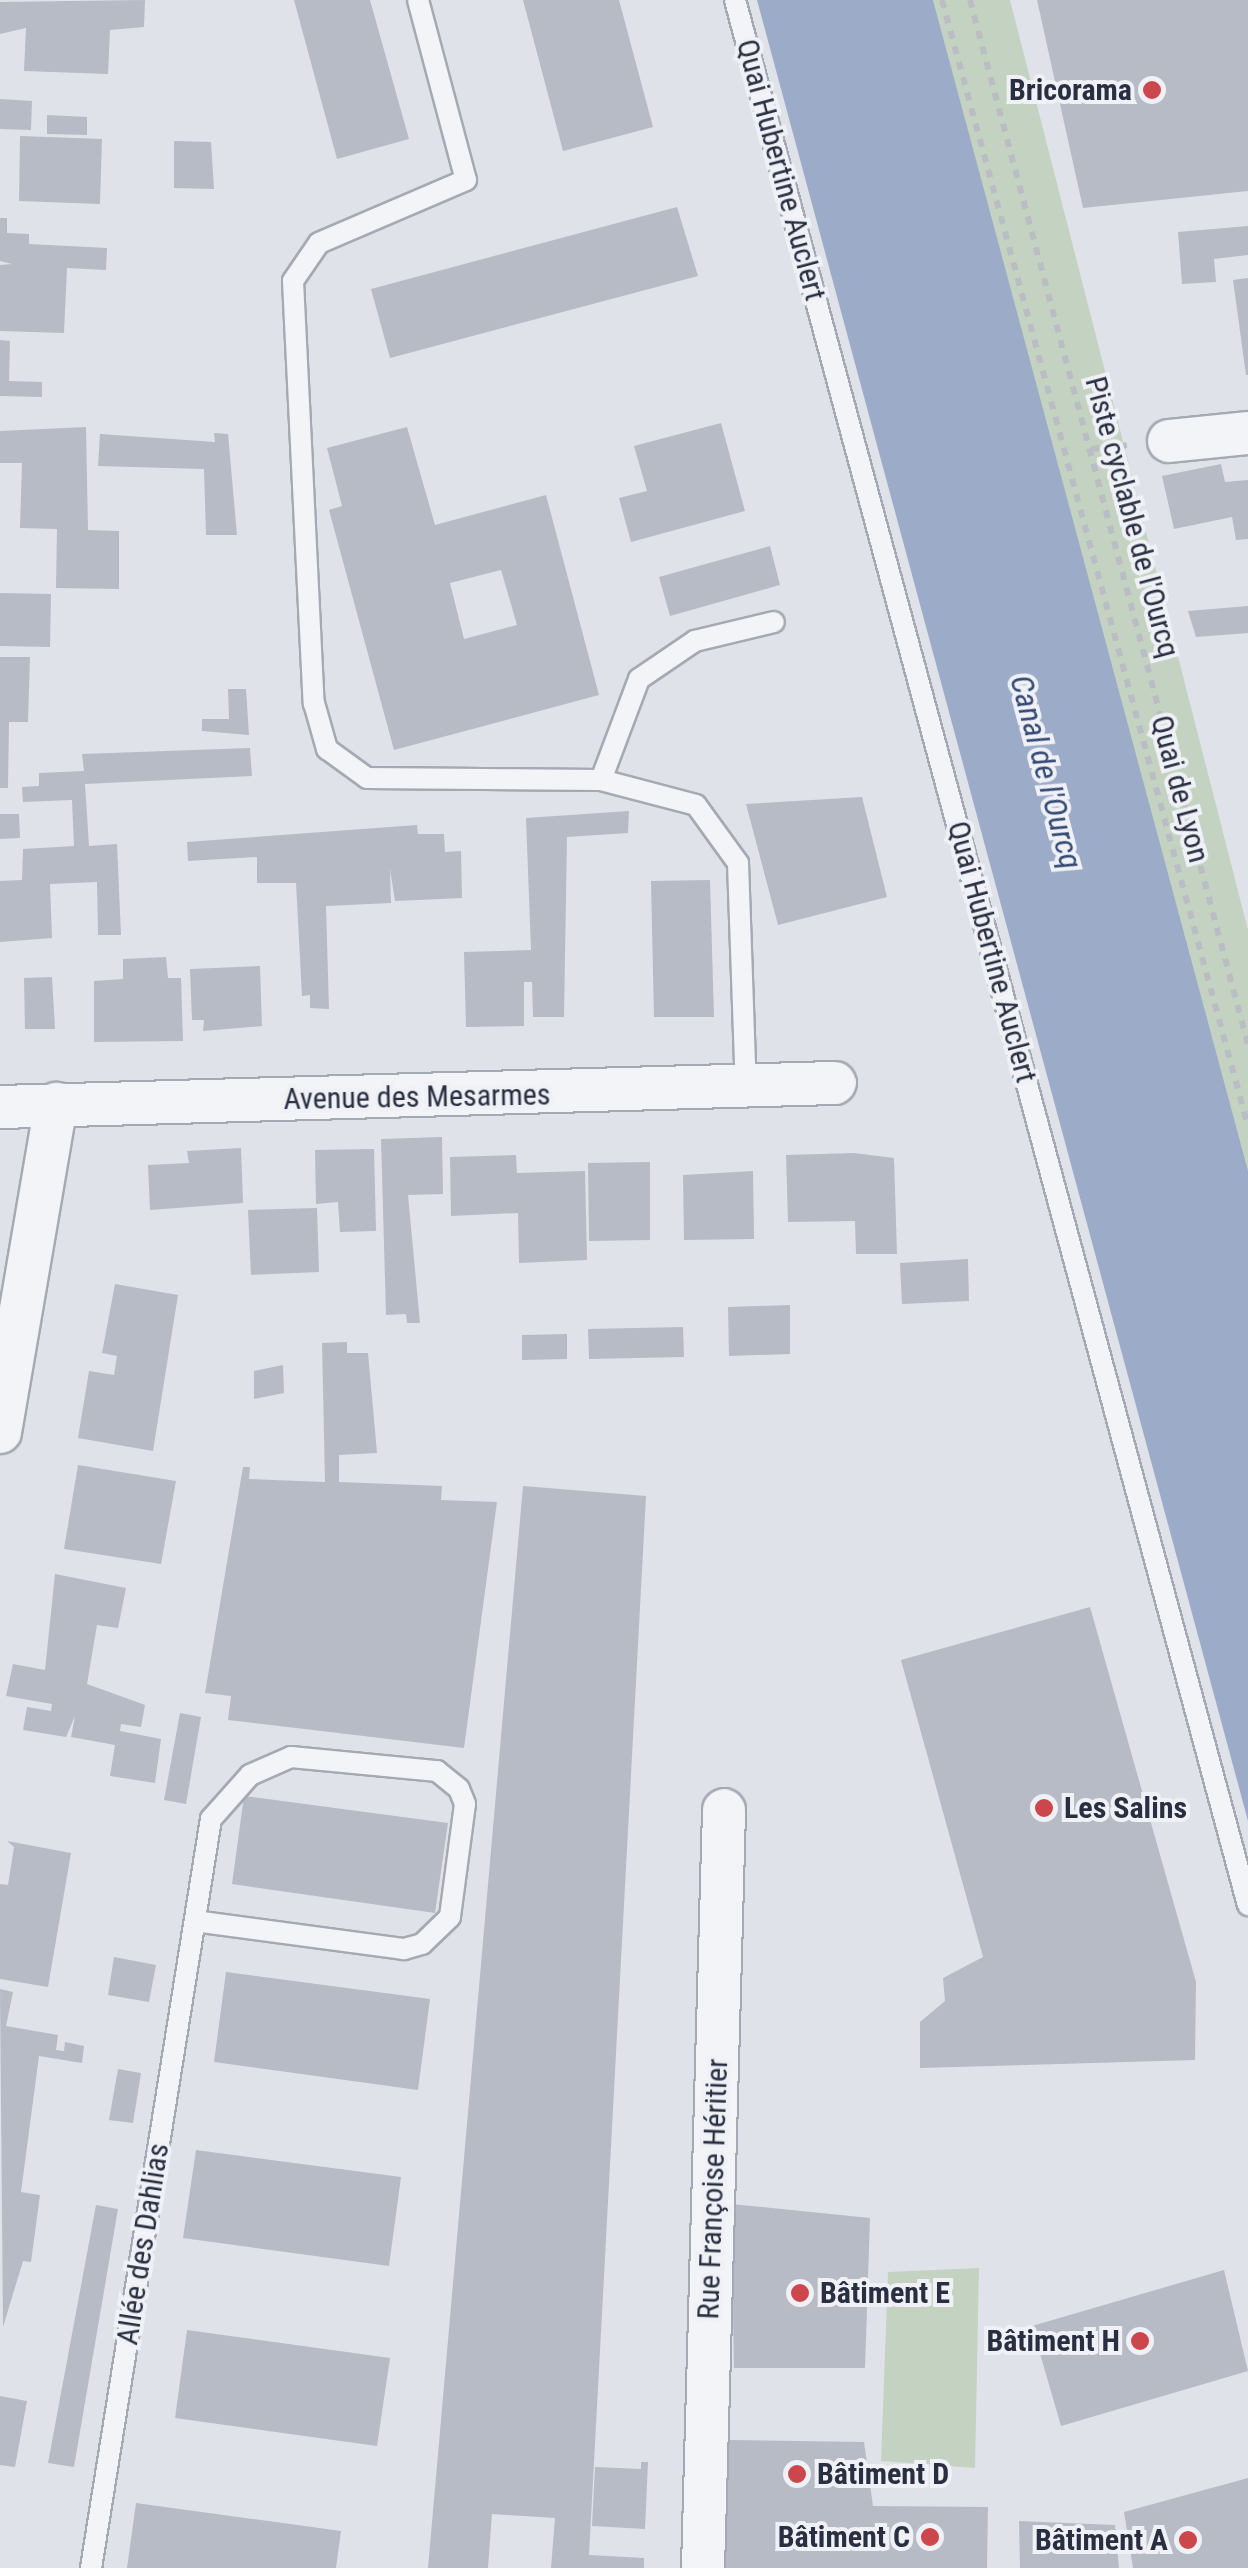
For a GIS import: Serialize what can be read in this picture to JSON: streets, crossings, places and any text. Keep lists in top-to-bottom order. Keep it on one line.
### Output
{"streets":{"street":["Avenue des Mesarmes","Rue Françoise Héritier"],"lane":["Quai Hubertine Auclert","Allée des Dahlias"],"path":["Piste cyclable de l'Ourcq","Quai de Lyon"]},"water":["Canal de l'Ourcq"],"places":["Bricorama","Les Salins","Bâtiment E","Bâtiment H","Bâtiment D","Bâtiment C","Bâtiment A"]}
